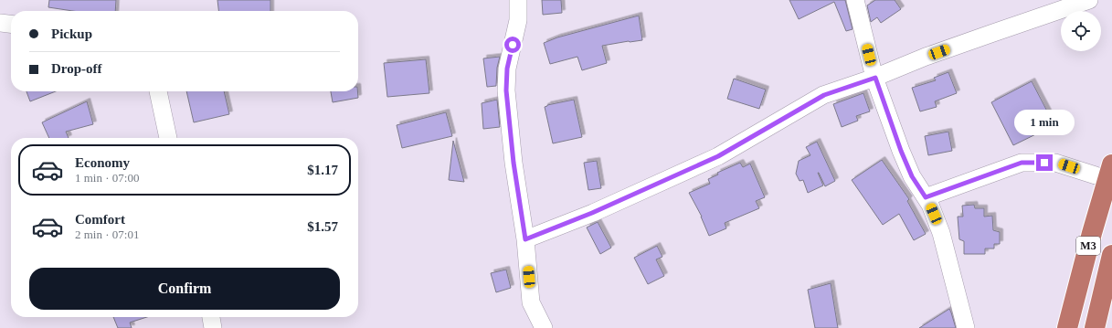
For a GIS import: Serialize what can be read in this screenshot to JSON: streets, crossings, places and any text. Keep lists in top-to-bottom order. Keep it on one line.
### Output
{"streets":{"highway":["M3"]},"page":{"banner":["Pickup","Drop-off"],"bubble":"1 min","list":[{"name":"Economy","note":"1 min · 07:00","value":"$1.17"},{"name":"Comfort","note":"2 min · 07:01","value":"$1.57"}],"buttons":"Confirm"}}
